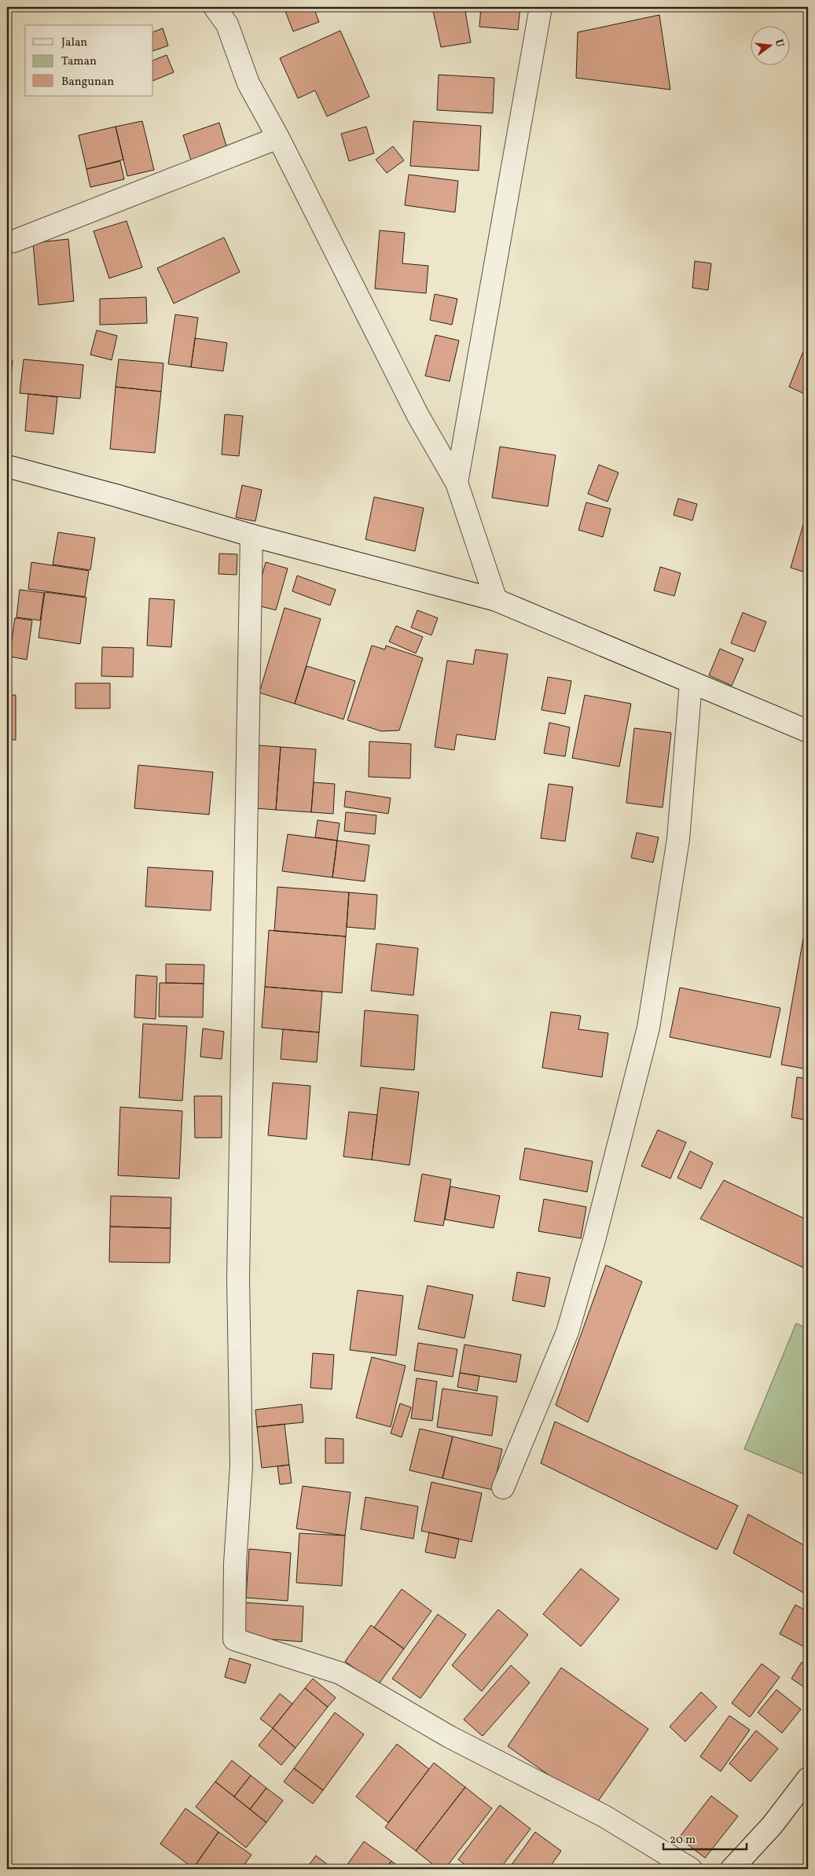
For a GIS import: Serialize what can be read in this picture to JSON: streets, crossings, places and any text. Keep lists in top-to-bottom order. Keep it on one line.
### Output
{"legend":["Jalan","Taman","Bangunan"],"scale_bar":"20 m","north":"right"}
